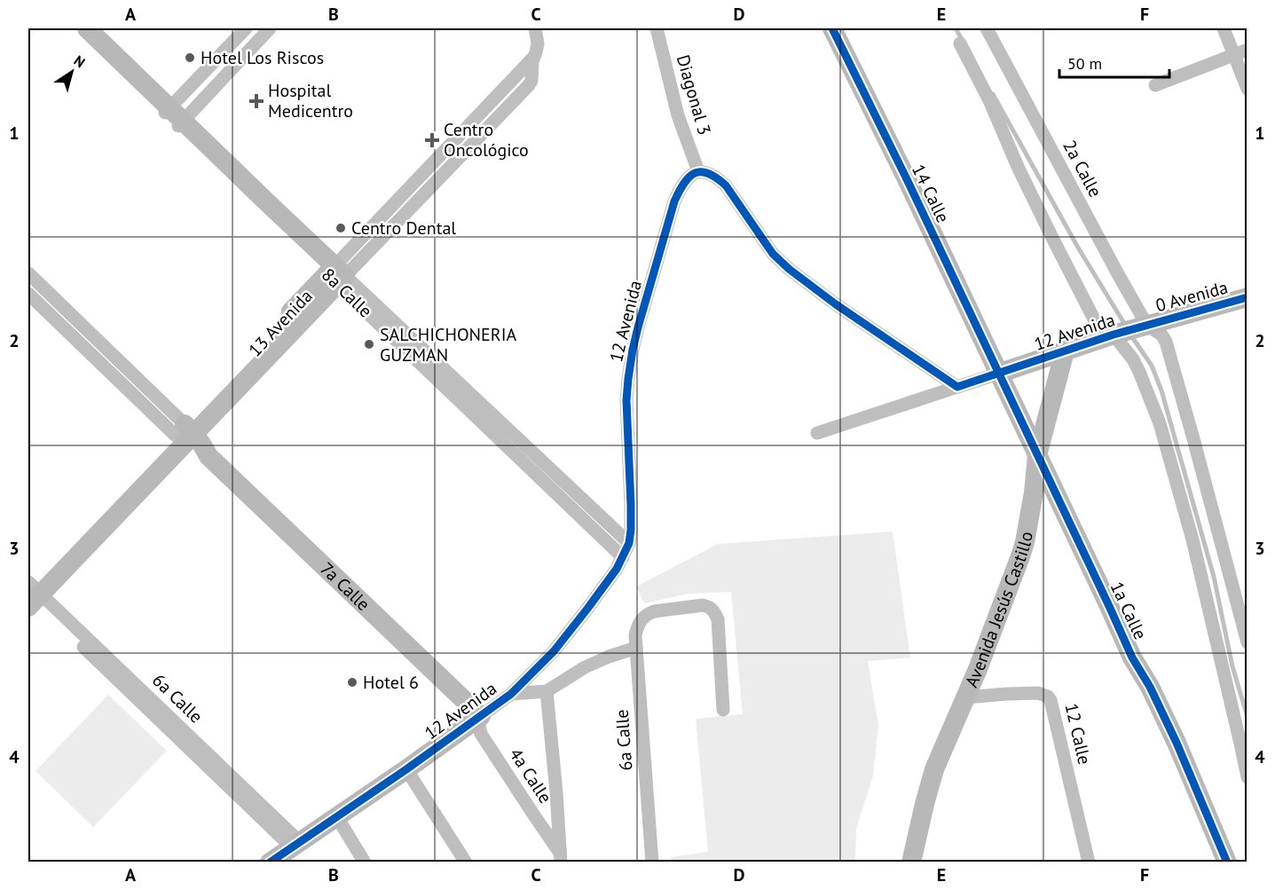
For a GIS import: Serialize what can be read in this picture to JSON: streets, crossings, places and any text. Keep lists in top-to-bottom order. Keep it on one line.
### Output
{"streets":{"street":["Diagonal 3","2a Calle","14 Calle","8a Calle","0 Avenida","12 Avenida","13 Avenida","7a Calle","Avenida Jesús Castillo","1a Calle","6a Calle","12 Calle","4a Calle"]},"crossings":[["Diagonal 3","12 Avenida"],["2a Calle","0 Avenida"],["2a Calle","12 Avenida"],["14 Calle","12 Avenida"],["14 Calle","1a Calle"],["8a Calle","12 Avenida"],["8a Calle","13 Avenida"],["0 Avenida","12 Avenida"],["12 Avenida","7a Calle"],["12 Avenida","Avenida Jesús Castillo"],["12 Avenida","1a Calle"],["12 Avenida","6a Calle"],["12 Avenida","4a Calle"],["13 Avenida","7a Calle"],["13 Avenida","6a Calle"],["7a Calle","4a Calle"],["Avenida Jesús Castillo","1a Calle"],["Avenida Jesús Castillo","12 Calle"]],"places":{"other":["Hotel Los Riscos","Centro Dental","SALCHICHONERIA GUZMAN","Hotel 6"],"health":["Hospital Medicentro","Centro Oncológico"]},"scale_bar":"50 m","north":"top right","grid":{"columns":["A","B","C","D","E","F"],"rows":["1","2","3","4"]}}
